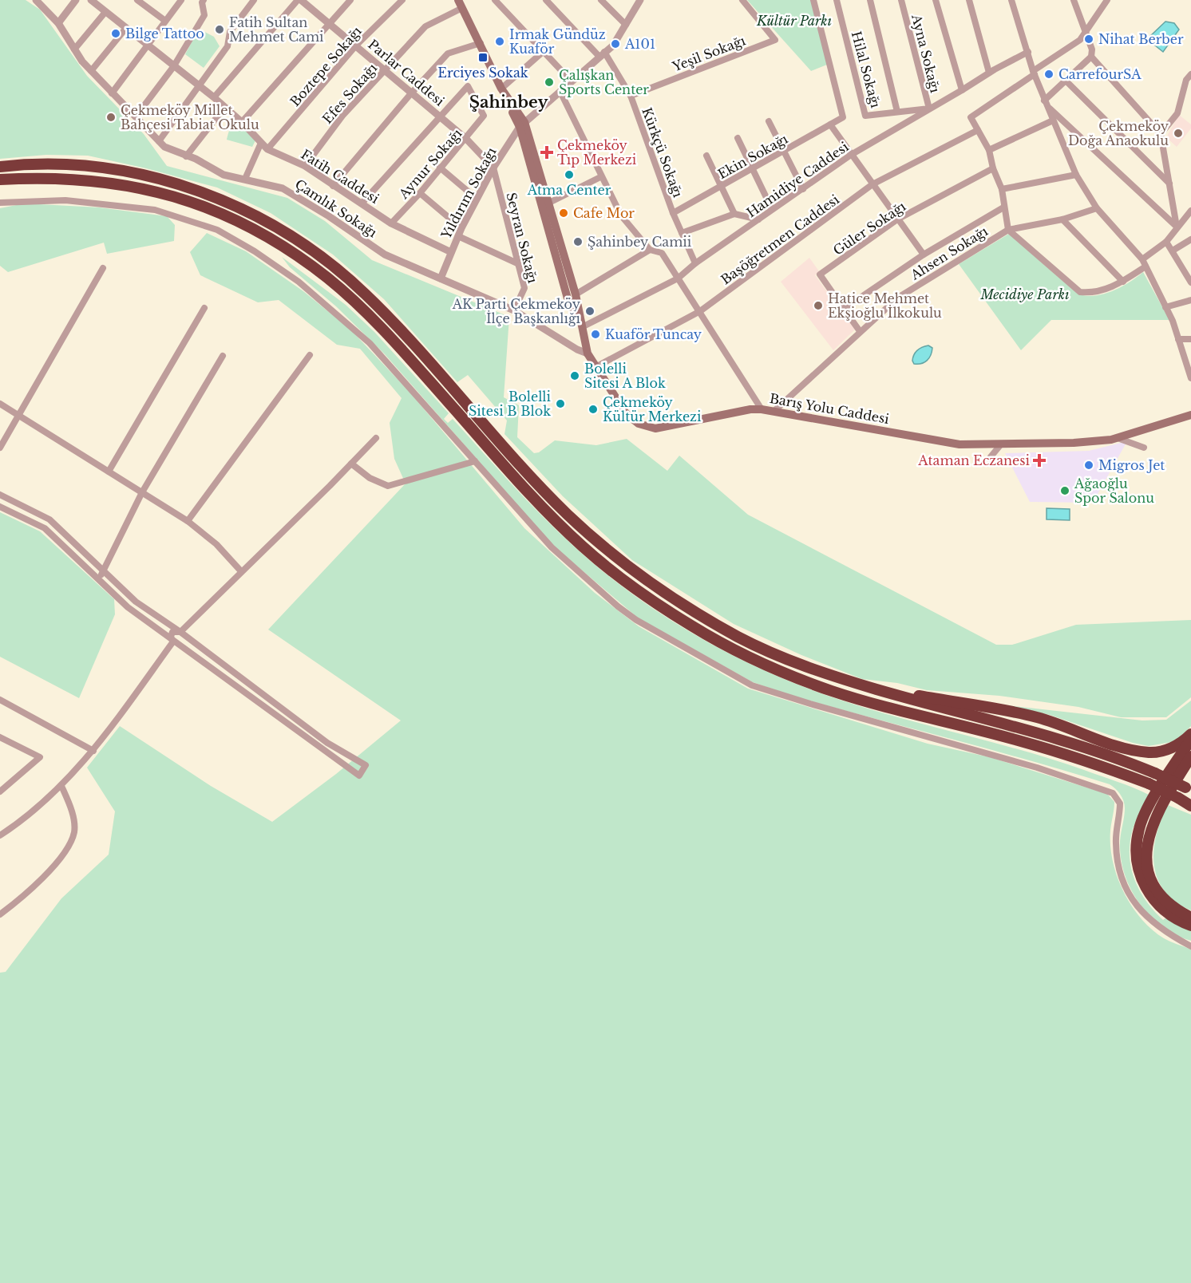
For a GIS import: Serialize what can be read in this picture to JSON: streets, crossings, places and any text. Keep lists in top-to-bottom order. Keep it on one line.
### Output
{"streets":{"main road":["Barış Yolu Caddesi"],"street":["Yeşil Sokağı","Ayna Sokağı","Boztepe Sokağı","Hilal Sokağı","Parlar Caddesi","Efes Sokağı","Kürkçü Sokağı","Ekin Sokağı","Aynur Sokağı","Fatih Caddesi","Hamidiye Caddesi","Yıldırım Sokağı","Çamlık Sokağı","Güler Sokağı","Seyran Sokağı","Başöğretmen Caddesi","Ahsen Sokağı"]},"crossings":[["Yeşil Sokağı","Kürkçü Sokağı"],["Ayna Sokağı","Hilal Sokağı"],["Ayna Sokağı","Hamidiye Caddesi"],["Boztepe Sokağı","Parlar Caddesi"],["Boztepe Sokağı","Fatih Caddesi"],["Parlar Caddesi","Efes Sokağı"],["Parlar Caddesi","Aynur Sokağı"],["Parlar Caddesi","Yıldırım Sokağı"],["Parlar Caddesi","Seyran Sokağı"],["Efes Sokağı","Fatih Caddesi"],["Kürkçü Sokağı","Ekin Sokağı"],["Kürkçü Sokağı","Hamidiye Caddesi"],["Kürkçü Sokağı","Yıldırım Sokağı"],["Aynur Sokağı","Fatih Caddesi"],["Fatih Caddesi","Yıldırım Sokağı"],["Yıldırım Sokağı","Çamlık Sokağı"],["Yıldırım Sokağı","Seyran Sokağı"],["Çamlık Sokağı","Seyran Sokağı"],["Başöğretmen Caddesi","Barış Yolu Caddesi"],["Ahsen Sokağı","Barış Yolu Caddesi"]],"districts":["Şahinbey"],"parks":["Kültür Parkı","Mecidiye Parkı"],"places":{"other":["Fatih Sultan Mehmet Cami","Bilge Tattoo","Nihat Berber","Irmak Gündüz Kuaför","A101","CarrefourSA","Çalışkan Sports Center","Çekmeköy Millet Bahçesi Tabiat Okulu","Çekmeköy Doğa Anaokulu","Atma Center","Cafe Mor","Şahinbey Camii","Hatice Mehmet Ekşioğlu İlkokulu","AK Parti Çekmeköy İlçe Başkanlığı","Kuaför Tuncay","Bolelli Sitesi A Blok","Bolelli Sitesi B Blok","Çekmeköy Kültür Merkezi","Migros Jet","Ağaoğlu Spor Salonu"],"transit":["Erciyes Sokak"],"health":["Çekmeköy Tıp Merkezi","Ataman Eczanesi"]}}
